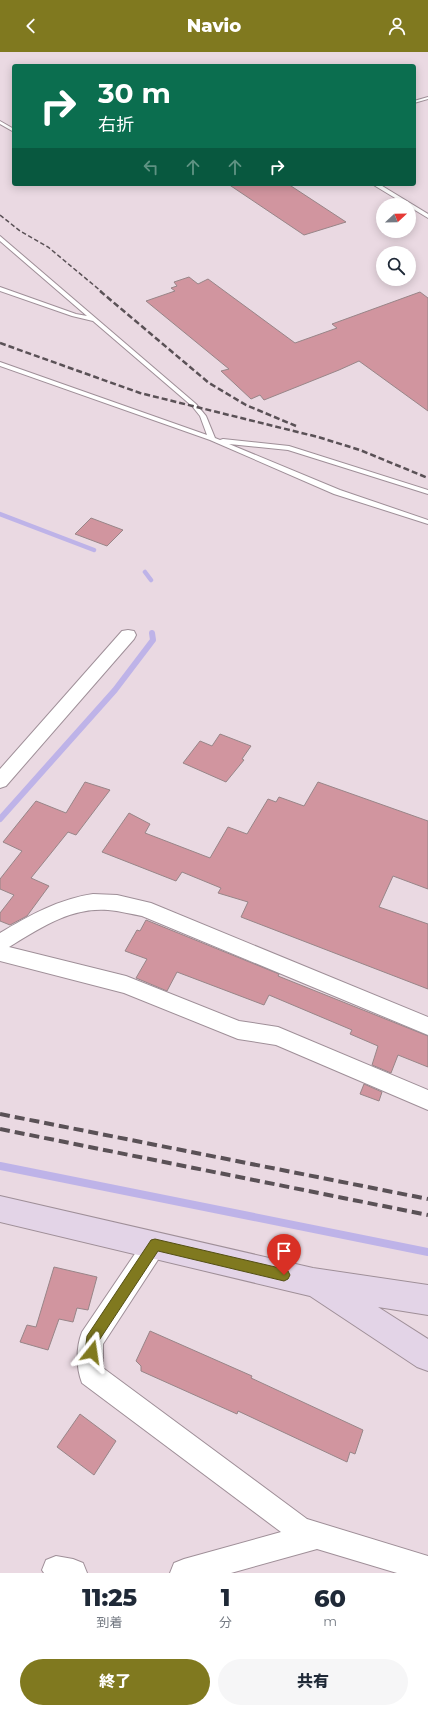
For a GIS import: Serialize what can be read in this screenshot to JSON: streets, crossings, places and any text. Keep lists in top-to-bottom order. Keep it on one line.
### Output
{"north":"right","page":{"header":"Navio","turn":["30 m","右折"],"eta":["11:25","到着","1","分","60","m"],"buttons":["終了","共有"]}}
